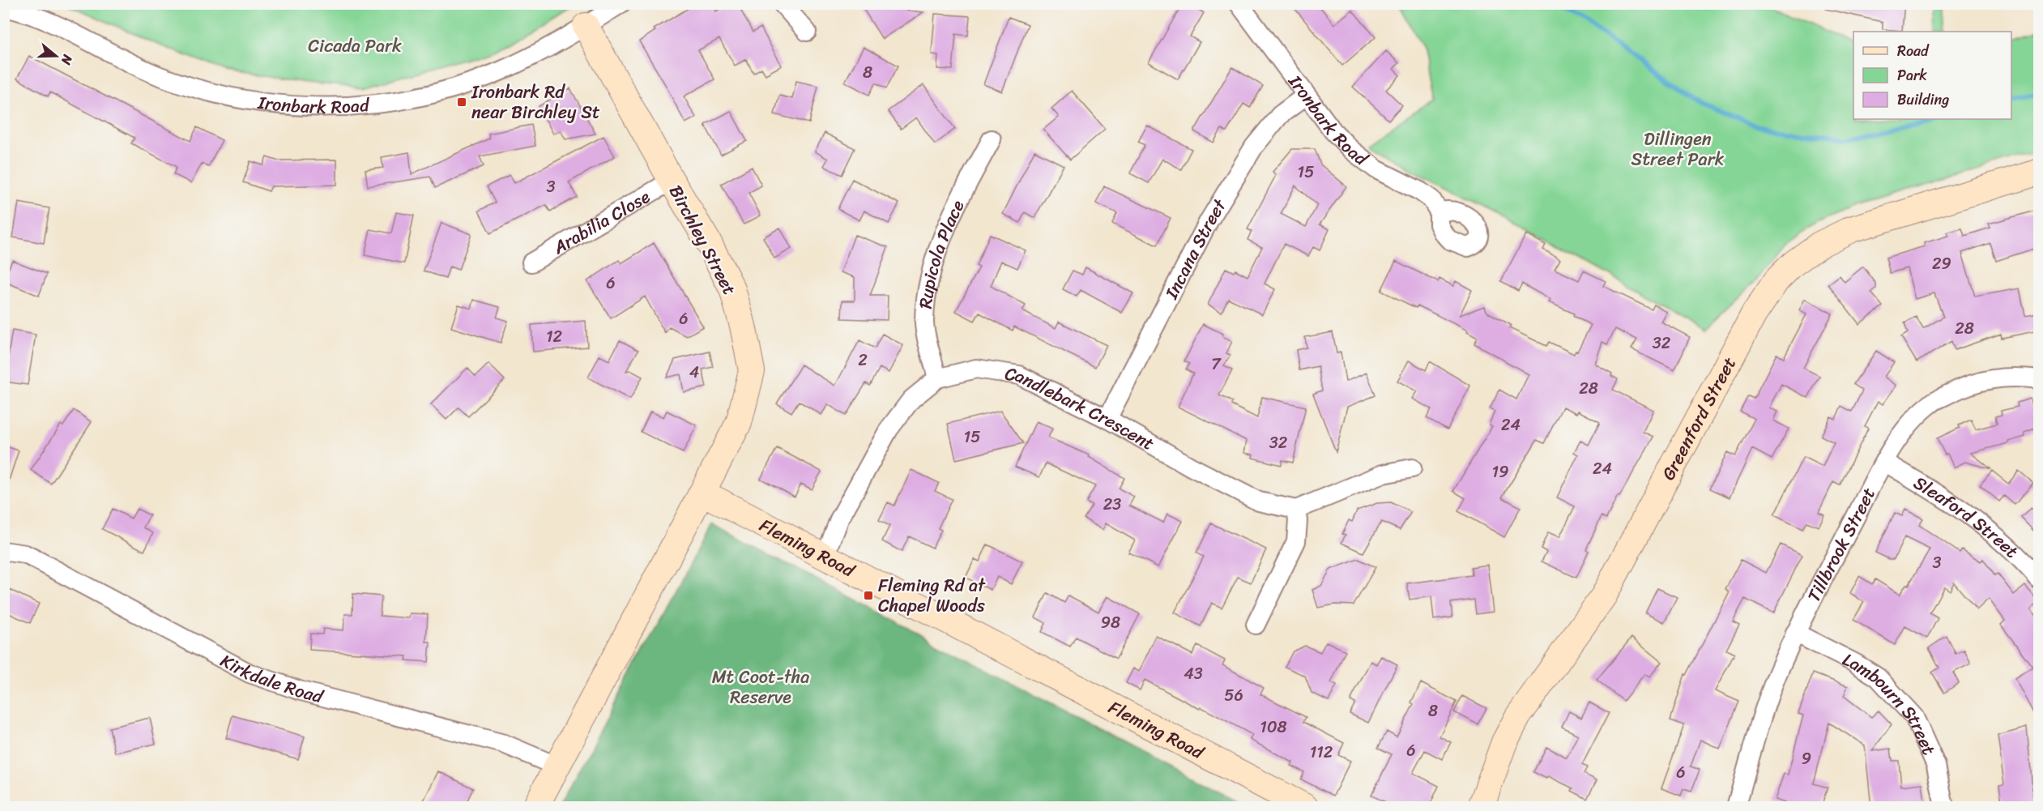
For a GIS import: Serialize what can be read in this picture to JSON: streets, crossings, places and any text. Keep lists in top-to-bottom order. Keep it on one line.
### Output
{"streets":{"street":["Ironbark Road","Arabilia Close","Birchley Street","Incana Street","Rupicola Place","Candlebark Crescent","Greenford Street","Sleaford Street","Tillbrook Street","Fleming Road","Kirkdale Road","Lambourn Street"]},"crossings":[["Ironbark Road","Birchley Street"],["Ironbark Road","Incana Street"],["Arabilia Close","Birchley Street"],["Birchley Street","Fleming Road"],["Incana Street","Candlebark Crescent"],["Rupicola Place","Candlebark Crescent"],["Candlebark Crescent","Fleming Road"],["Sleaford Street","Tillbrook Street"],["Tillbrook Street","Lambourn Street"]],"parks":["Cicada Park","Dillingen Street Park","Mt Coot-tha Reserve"],"places":{"transit":["Ironbark Rd near Birchley St","Fleming Rd at Chapel Woods"]},"house_numbers":["8","15","3","29","6","6","28","12","32","2","7","4","28","24","15","32","24","19","23","3","98","43","56","8","108","6","112","9","6"],"legend":["Road","Park","Building"],"north":"right"}
